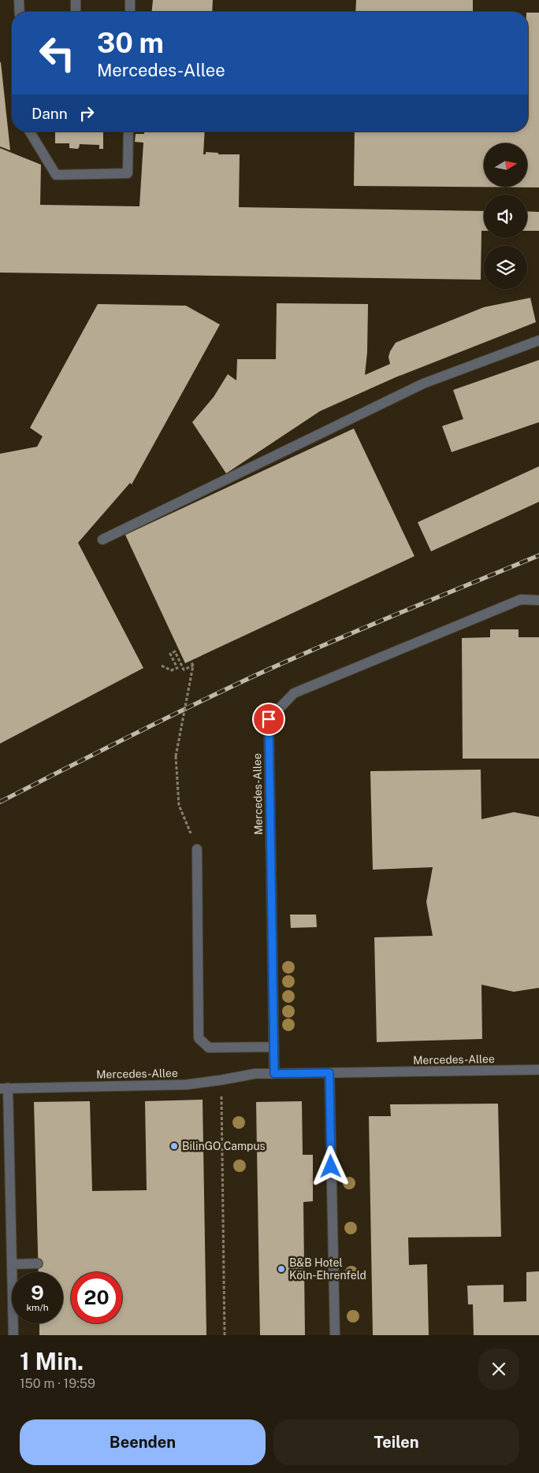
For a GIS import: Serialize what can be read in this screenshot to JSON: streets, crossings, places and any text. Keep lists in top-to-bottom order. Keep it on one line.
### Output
{"streets":{"lane":["Mercedes-Allee"]},"places":["BilinGO Campus","B&B Hotel Köln-Ehrenfeld"],"north":"right","page":{"turn":["30 m","Mercedes-Allee"],"then":"Dann","speed":"9 km/h","limit":"20","heading":["1 Min.","150 m · 19:59"],"buttons":["Beenden","Teilen"]}}
